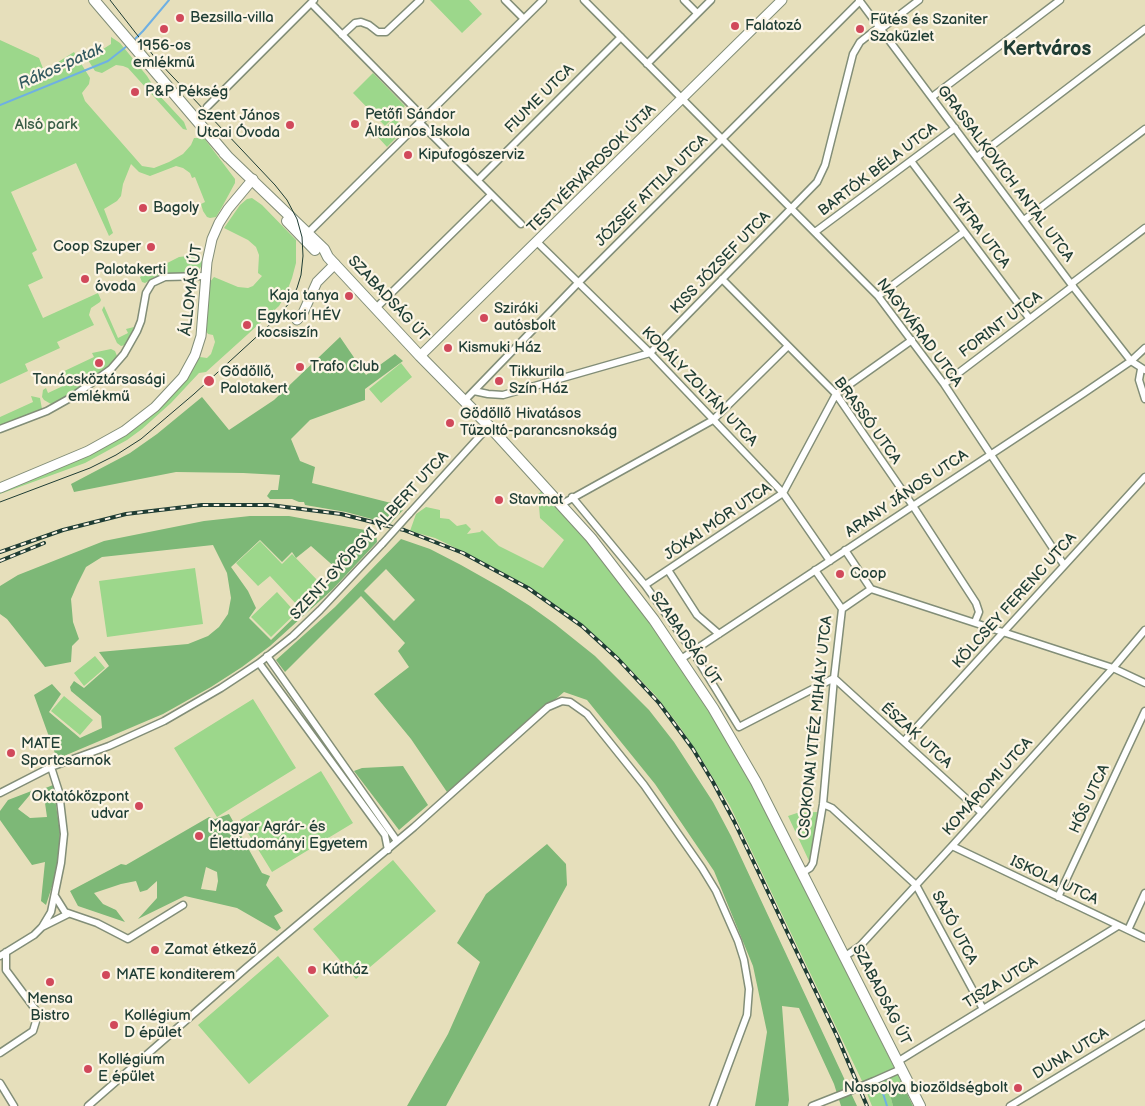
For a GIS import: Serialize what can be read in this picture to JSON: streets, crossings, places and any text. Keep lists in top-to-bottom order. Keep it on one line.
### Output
{"streets":{"main road":["SZABADSÁG ÚT"],"street":["FIUME UTCA","TESTVÉRVÁROSOK ÚTJA","BARTÓK BÉLA UTCA","GRASSALKOVICH ANTAL UTCA","JÓZSEF ATTILA UTCA","TÁTRA UTCA","KISS JÓZSEF UTCA","ÁLLOMÁS ÚT","FORINT UTCA","NAGYVÁRAD UTCA","KODÁLY ZOLTÁN UTCA","BRASSÓ UTCA","ARANY JÁNOS UTCA","JÓKAI MÓR UTCA","SZENT-GYÖRGYI ALBERT UTCA","KÖLCSEY FERENC UTCA","CSOKONAI VITÉZ MIHÁLY UTCA","ÉSZAK UTCA","KOMÁROMI UTCA","HŐS UTCA","ISKOLA UTCA","SAJÓ UTCA","TISZA UTCA","DUNA UTCA"]},"crossings":[["FIUME UTCA","NAGYVÁRAD UTCA"],["TESTVÉRVÁROSOK ÚTJA","SZABADSÁG ÚT"],["TESTVÉRVÁROSOK ÚTJA","NAGYVÁRAD UTCA"],["TESTVÉRVÁROSOK ÚTJA","KODÁLY ZOLTÁN UTCA"],["BARTÓK BÉLA UTCA","GRASSALKOVICH ANTAL UTCA"],["BARTÓK BÉLA UTCA","TÁTRA UTCA"],["BARTÓK BÉLA UTCA","NAGYVÁRAD UTCA"],["GRASSALKOVICH ANTAL UTCA","JÓZSEF ATTILA UTCA"],["GRASSALKOVICH ANTAL UTCA","KISS JÓZSEF UTCA"],["GRASSALKOVICH ANTAL UTCA","FORINT UTCA"],["GRASSALKOVICH ANTAL UTCA","ARANY JÁNOS UTCA"],["JÓZSEF ATTILA UTCA","KISS JÓZSEF UTCA"],["JÓZSEF ATTILA UTCA","SZABADSÁG ÚT"],["JÓZSEF ATTILA UTCA","NAGYVÁRAD UTCA"],["JÓZSEF ATTILA UTCA","KODÁLY ZOLTÁN UTCA"],["TÁTRA UTCA","FORINT UTCA"],["KISS JÓZSEF UTCA","NAGYVÁRAD UTCA"],["KISS JÓZSEF UTCA","KODÁLY ZOLTÁN UTCA"],["KISS JÓZSEF UTCA","BRASSÓ UTCA"],["ÁLLOMÁS ÚT","SZABADSÁG ÚT"],["SZABADSÁG ÚT","ARANY JÁNOS UTCA"],["SZABADSÁG ÚT","JÓKAI MÓR UTCA"],["SZABADSÁG ÚT","SZENT-GYÖRGYI ALBERT UTCA"],["SZABADSÁG ÚT","CSOKONAI VITÉZ MIHÁLY UTCA"],["SZABADSÁG ÚT","ÉSZAK UTCA"],["SZABADSÁG ÚT","KOMÁROMI UTCA"],["SZABADSÁG ÚT","TISZA UTCA"],["FORINT UTCA","NAGYVÁRAD UTCA"],["NAGYVÁRAD UTCA","ARANY JÁNOS UTCA"],["NAGYVÁRAD UTCA","JÓKAI MÓR UTCA"],["NAGYVÁRAD UTCA","KÖLCSEY FERENC UTCA"],["KODÁLY ZOLTÁN UTCA","ARANY JÁNOS UTCA"],["KODÁLY ZOLTÁN UTCA","JÓKAI MÓR UTCA"],["BRASSÓ UTCA","ARANY JÁNOS UTCA"],["BRASSÓ UTCA","JÓKAI MÓR UTCA"],["ARANY JÁNOS UTCA","CSOKONAI VITÉZ MIHÁLY UTCA"],["KÖLCSEY FERENC UTCA","ÉSZAK UTCA"],["CSOKONAI VITÉZ MIHÁLY UTCA","ÉSZAK UTCA"],["CSOKONAI VITÉZ MIHÁLY UTCA","SAJÓ UTCA"],["ÉSZAK UTCA","KOMÁROMI UTCA"],["KOMÁROMI UTCA","ISKOLA UTCA"],["KOMÁROMI UTCA","SAJÓ UTCA"],["HŐS UTCA","ISKOLA UTCA"],["ISKOLA UTCA","TISZA UTCA"],["SAJÓ UTCA","TISZA UTCA"]],"districts":["Kertváros"],"water":["Rákos-patak"],"parks":["Alsó park"],"places":["Bezsilla-villa","Falatozó","1956-os emlékmű","Fűtés és Szaniter Szaküzlet","P&P Pékség","Petőfi Sándor Általános Iskola","Szent János Utcai Óvoda","Kipufogószerviz","Bagoly","Coop Szuper","Palotakerti óvoda","Kaja tanya","Sziráki autósbolt","Egykori HÉV kocsiszín","Kismuki Ház","Tanácsköztársasági emlékmű","Trafo Club","Gödöllő, Palotakert","Tikkurila Szín Ház","Gödöllő Hivatásos Tűzoltó-parancsnokság","Stavmat","Coop","MATE Sportcsarnok","Oktatóközpont udvar","Magyar Agrár- és Élettudományi Egyetem","Zamat étkező","Kútház","MATE konditerem","Mensa Bistro","Kollégium D épület","Kollégium E épület","Naspolya biozöldségbolt"]}
